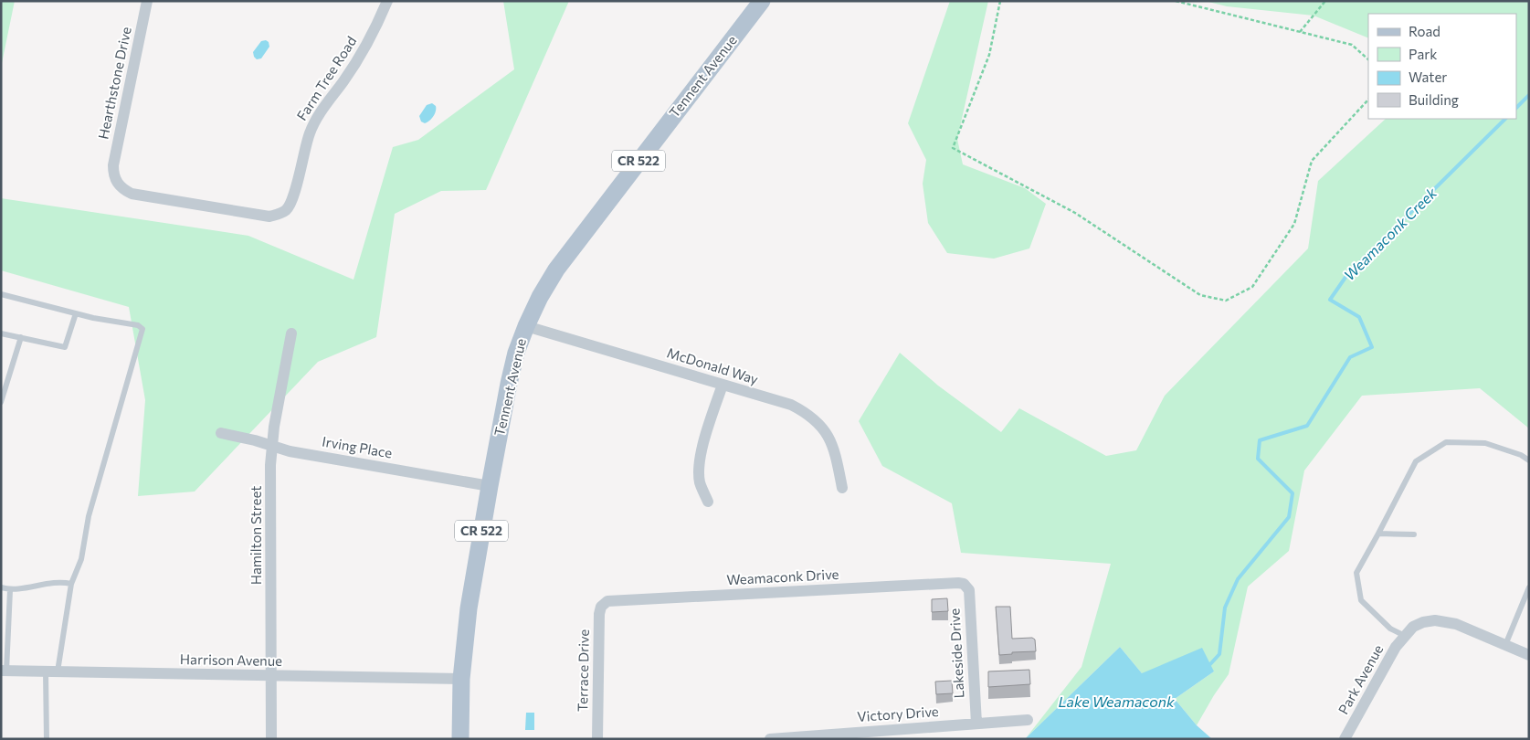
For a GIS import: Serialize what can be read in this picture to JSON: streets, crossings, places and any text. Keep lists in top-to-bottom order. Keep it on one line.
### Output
{"streets":{"main road":["Tennent Avenue","CR 522"],"street":["Farm Tree Road","Hearthstone Drive","McDonald Way","Irving Place","Hamilton Street","Weamaconk Drive","Lakeside Drive","Harrison Avenue","Terrace Drive","Park Avenue","Victory Drive"]},"crossings":[["Tennent Avenue","McDonald Way"],["Tennent Avenue","Irving Place"],["Tennent Avenue","Harrison Avenue"],["Farm Tree Road","Hearthstone Drive"],["Irving Place","Hamilton Street"],["Hamilton Street","Harrison Avenue"],["Weamaconk Drive","Lakeside Drive"],["Weamaconk Drive","Terrace Drive"],["Lakeside Drive","Victory Drive"]],"water":["Weamaconk Creek","Lake Weamaconk"],"legend":["Road","Park","Water","Building"]}
